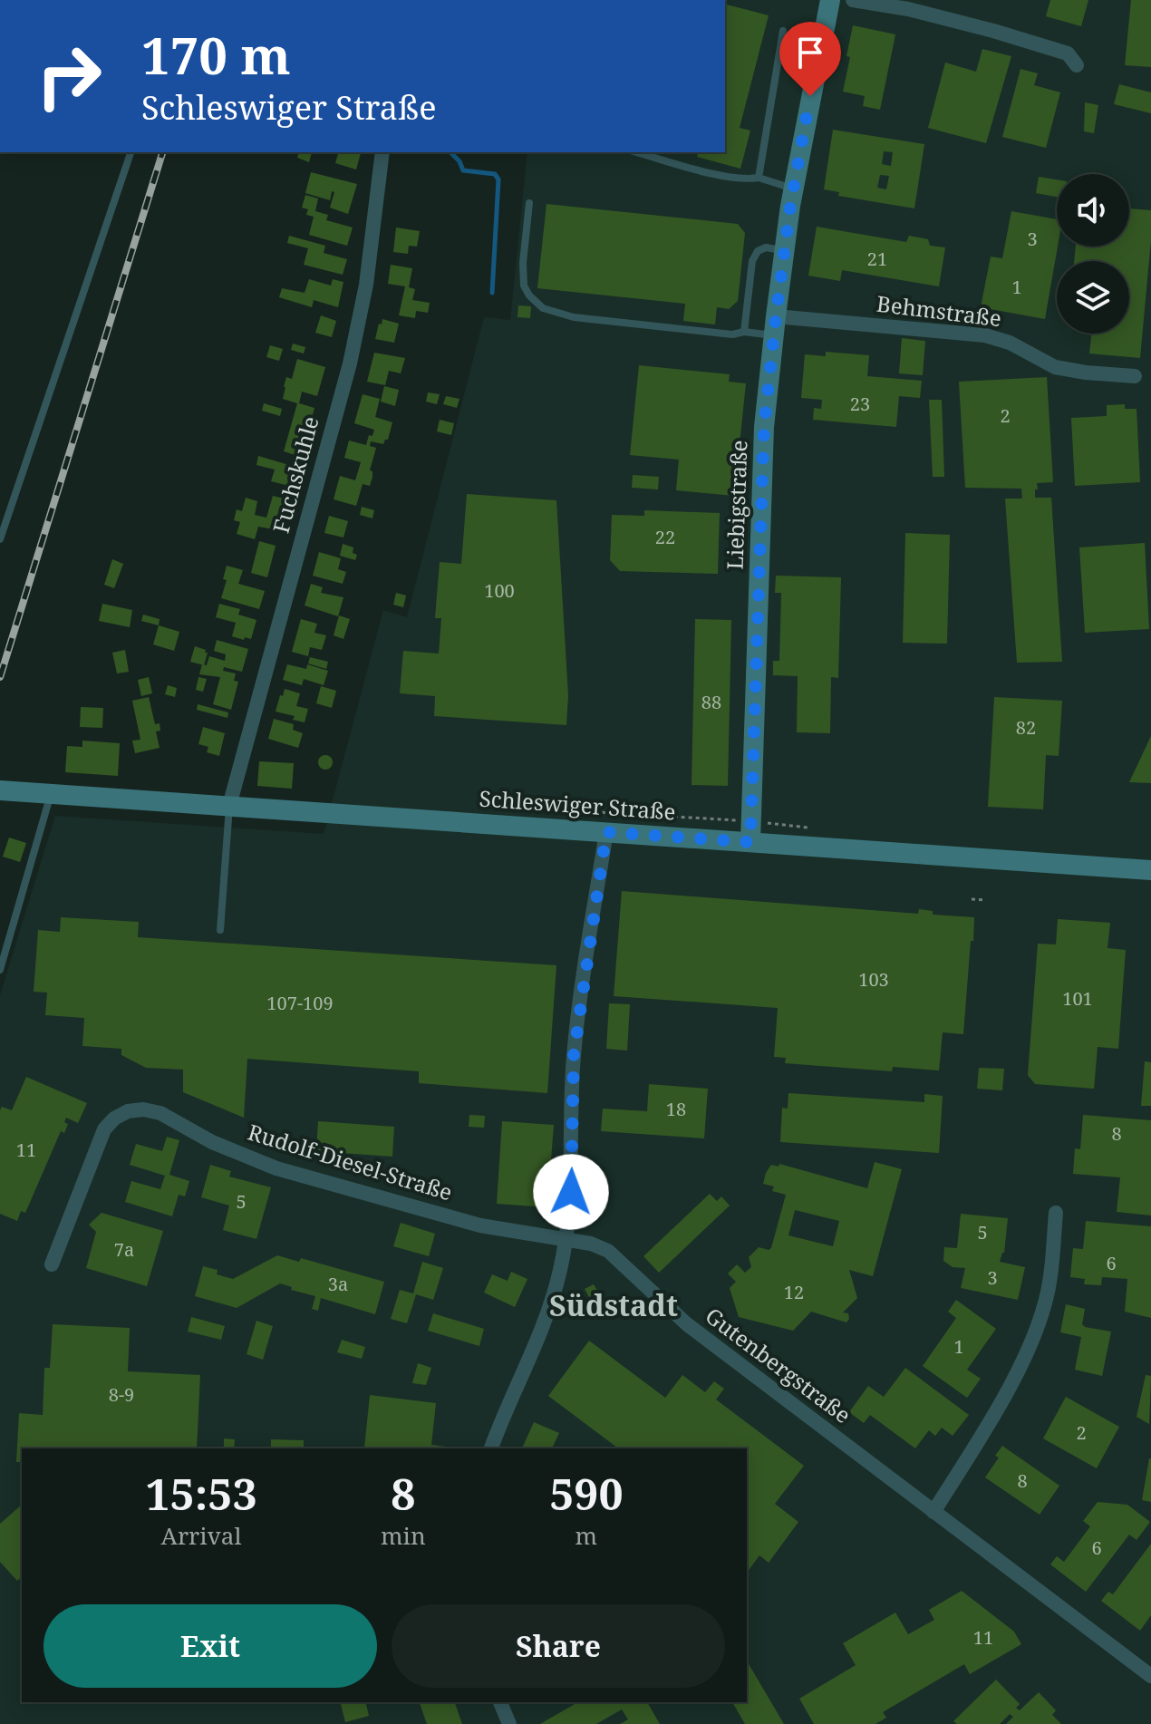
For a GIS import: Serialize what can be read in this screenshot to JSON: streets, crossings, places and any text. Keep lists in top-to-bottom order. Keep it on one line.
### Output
{"streets":{"main road":["Liebigstraße","Schleswiger Straße"],"street":["Behmstraße","Fuchskuhle","Rudolf-Diesel-Straße","Gutenbergstraße"]},"crossings":[["Behmstraße","Liebigstraße"],["Fuchskuhle","Schleswiger Straße"],["Liebigstraße","Schleswiger Straße"],["Rudolf-Diesel-Straße","Gutenbergstraße"]],"districts":["Südstadt"],"house_numbers":["3","21","1","23","2","22","100","88","82","103","101","107-109","18","8","11","5","5","7a","6","3","3a","12","1","8-9","2","8","6","11"],"page":{"turn":["170 m","Schleswiger Straße"],"eta":["15:53","Arrival","8","min","590","m"],"buttons":["Exit","Share"]}}
